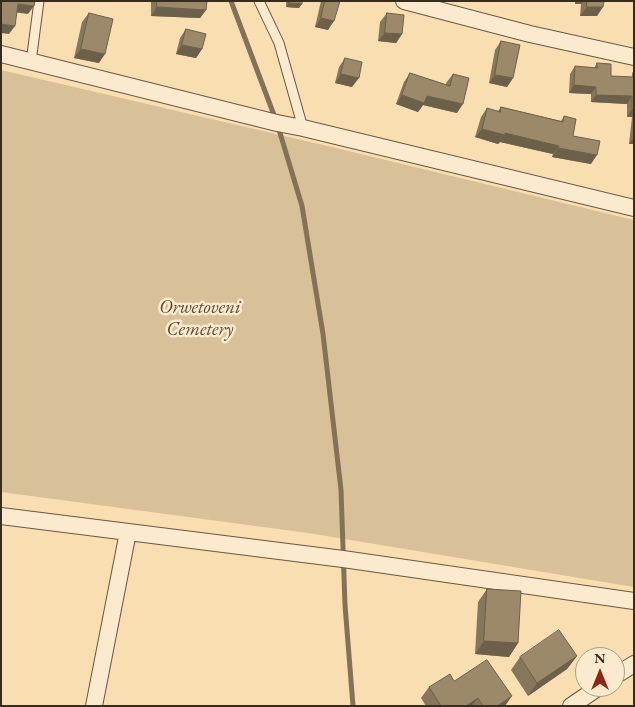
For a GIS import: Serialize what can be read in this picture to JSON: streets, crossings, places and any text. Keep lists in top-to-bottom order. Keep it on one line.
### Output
{"parks":["Orwetoveni Cemetery"],"north":"top"}
